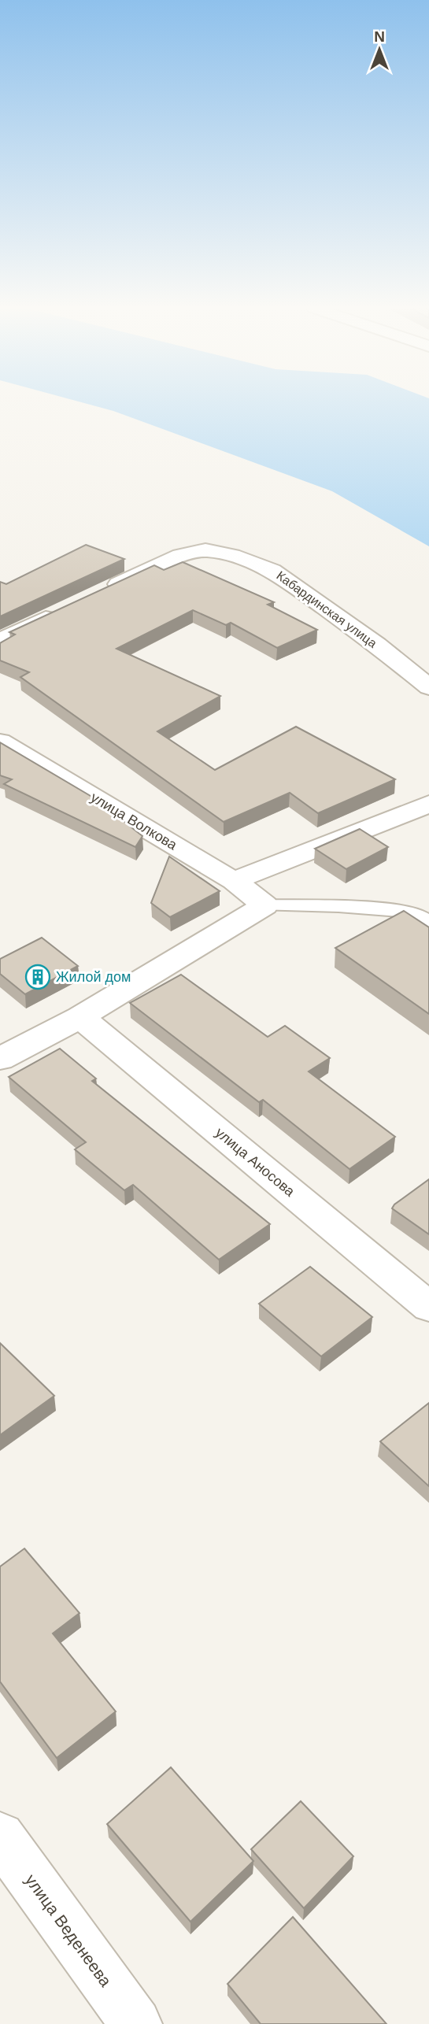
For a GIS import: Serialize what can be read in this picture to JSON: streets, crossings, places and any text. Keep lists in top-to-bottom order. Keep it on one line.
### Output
{"streets":{"street":["Кабардинская улица","улица Волкова","улица Аносова","улица Веденеева"]},"places":{"building":["Жилой дом"]},"north":"top"}
